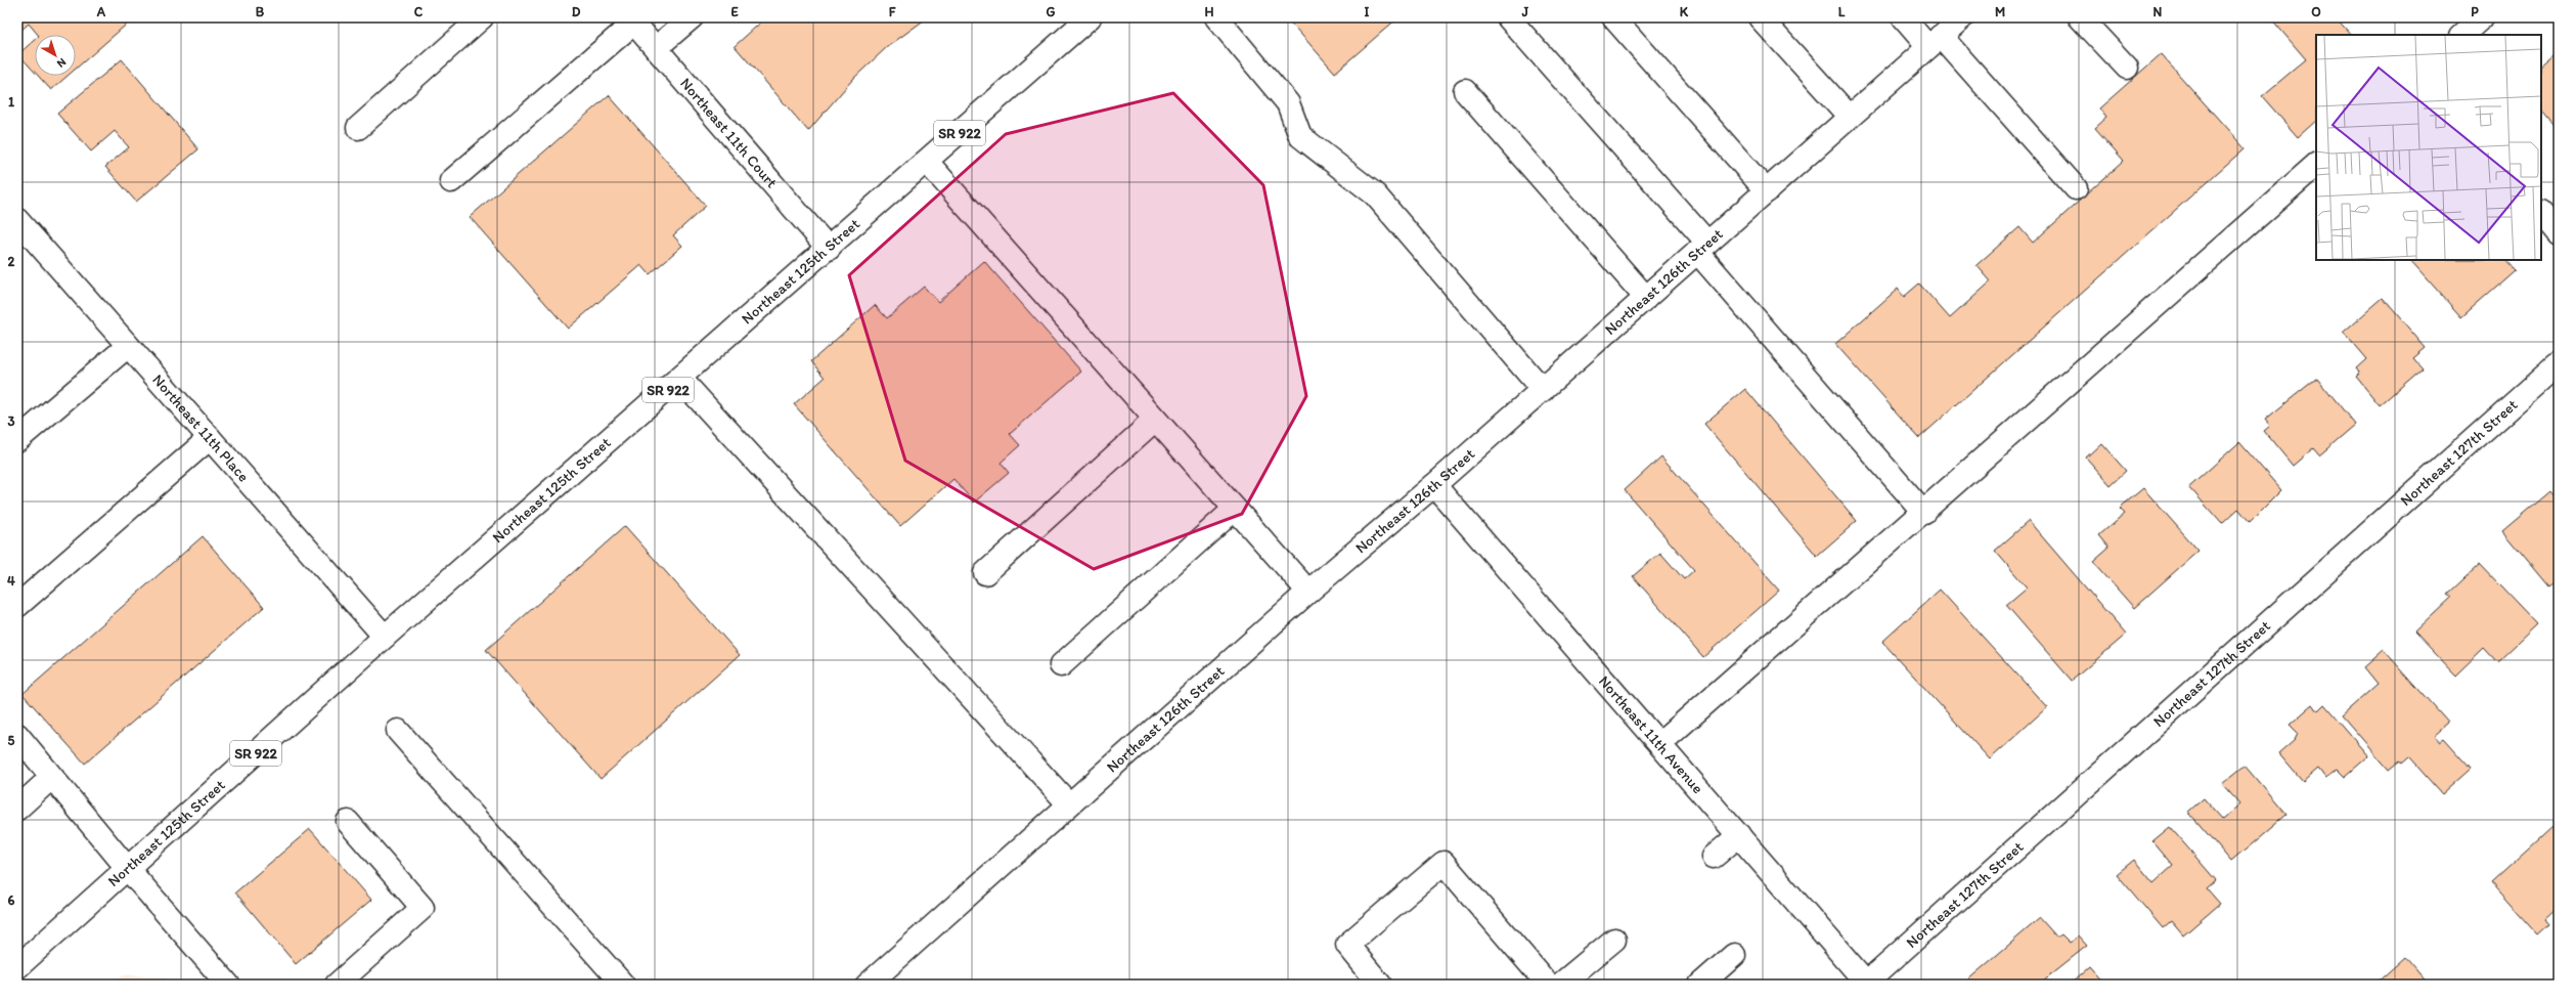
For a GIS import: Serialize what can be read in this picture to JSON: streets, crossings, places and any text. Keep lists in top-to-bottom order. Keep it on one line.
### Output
{"streets":{"street":["Northeast 11th Court","SR 922","Northeast 125th Street","Northeast 126th Street","Northeast 11th Place","Northeast 127th Street","Northeast 11th Avenue"]},"crossings":[["Northeast 11th Court","Northeast 125th Street"],["Northeast 125th Street","Northeast 11th Place"],["Northeast 126th Street","Northeast 11th Avenue"],["Northeast 127th Street","Northeast 11th Avenue"]],"north":"bottom right","grid":{"columns":["A","B","C","D","E","F","G","H","I","J","K","L","M","N","O","P"],"rows":["1","2","3","4","5","6"]}}
